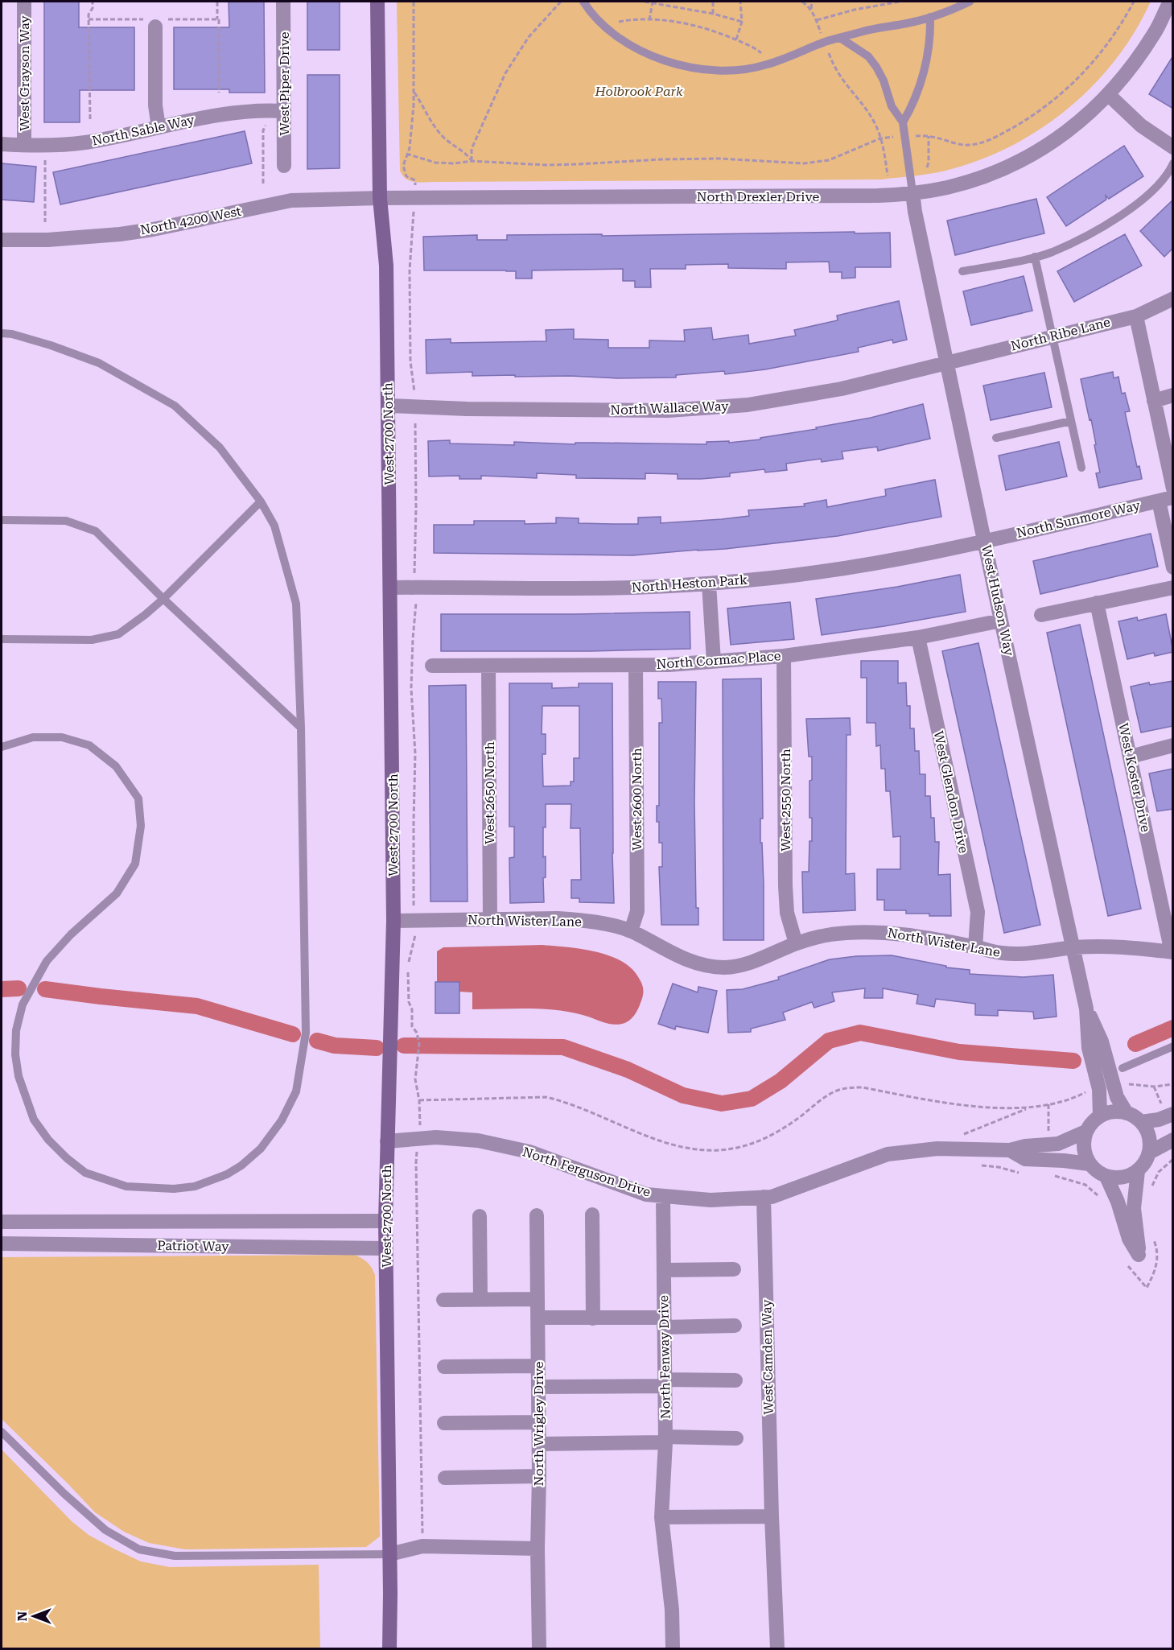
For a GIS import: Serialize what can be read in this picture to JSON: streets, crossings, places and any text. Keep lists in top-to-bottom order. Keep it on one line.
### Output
{"streets":{"street":["West Grayson Way","West Piper Drive","North Sable Way","North Drexler Drive","North 4200 West","North Ribe Lane","North Wallace Way","West 2700 North","North Sunmore Way","North Heston Park","West Hudson Way","North Cormac Place","West Koster Drive","West Glendon Drive","West 2650 North","West 2600 North","West 2550 North","North Wister Lane","North Ferguson Drive","Patriot Way","North Fenway Drive","West Camden Way","North Wrigley Drive"]},"crossings":[["West Grayson Way","North Sable Way"],["West Piper Drive","North Sable Way"],["North Drexler Drive","North 4200 West"],["North Drexler Drive","West 2700 North"],["North Drexler Drive","West Hudson Way"],["North 4200 West","West 2700 North"],["North Ribe Lane","North Wallace Way"],["North Ribe Lane","West Hudson Way"],["North Wallace Way","West 2700 North"],["North Wallace Way","West Hudson Way"],["West 2700 North","North Heston Park"],["West 2700 North","North Wister Lane"],["West 2700 North","North Ferguson Drive"],["West 2700 North","Patriot Way"],["North Sunmore Way","North Heston Park"],["North Sunmore Way","West Hudson Way"],["North Heston Park","West Hudson Way"],["West Hudson Way","North Cormac Place"],["West Hudson Way","North Wister Lane"],["West Hudson Way","North Ferguson Drive"],["North Cormac Place","West Glendon Drive"],["North Cormac Place","West 2650 North"],["North Cormac Place","West 2600 North"],["North Cormac Place","West 2550 North"],["West Koster Drive","North Wister Lane"],["West Glendon Drive","North Wister Lane"],["West 2650 North","North Wister Lane"],["West 2600 North","North Wister Lane"],["West 2550 North","North Wister Lane"],["North Ferguson Drive","North Fenway Drive"],["North Ferguson Drive","West Camden Way"]],"parks":["Holbrook Park"],"north":"left"}
